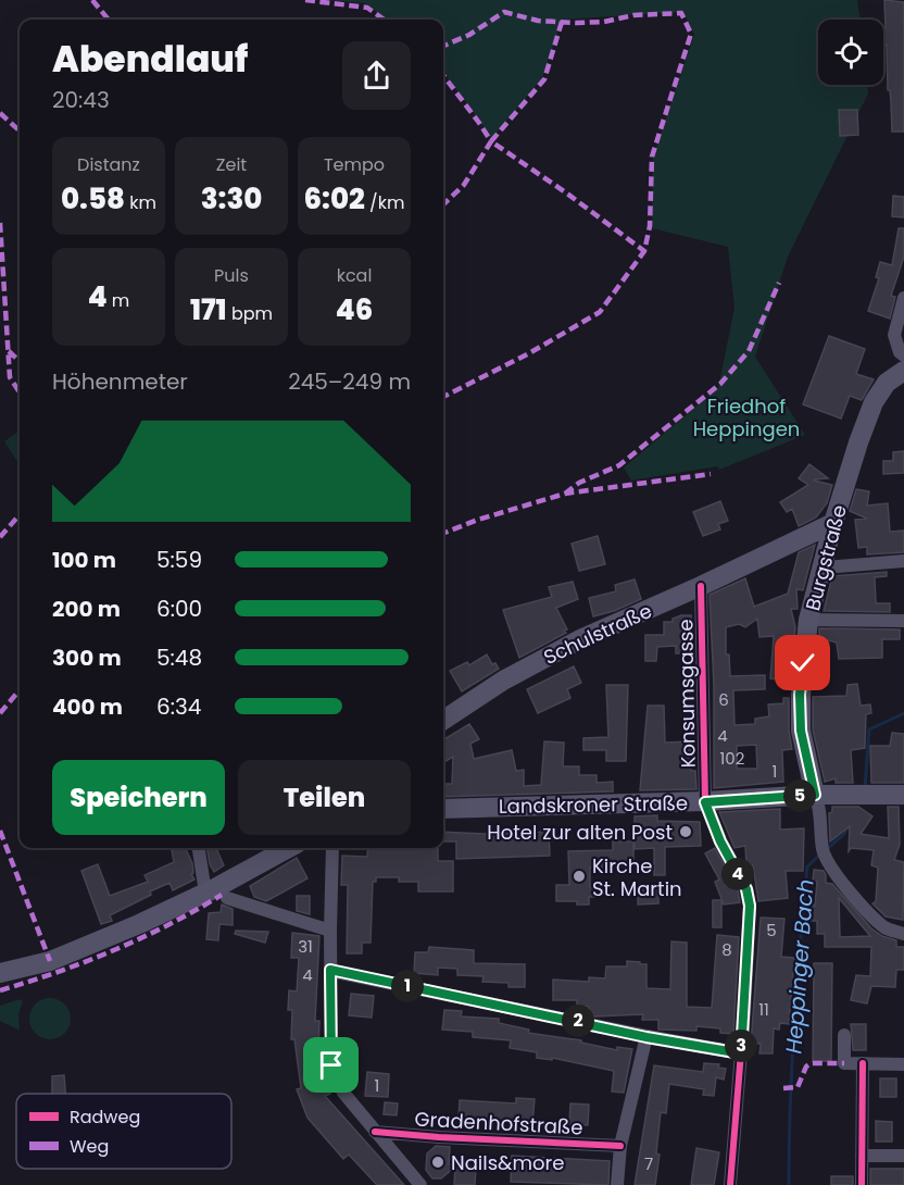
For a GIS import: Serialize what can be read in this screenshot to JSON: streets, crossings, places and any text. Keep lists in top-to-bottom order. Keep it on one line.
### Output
{"streets":{"main road":["Burgstraße","Schulstraße","Landskroner Straße"],"street":["Konsumsgasse","Gradenhofstraße"]},"crossings":[["Burgstraße","Schulstraße"],["Burgstraße","Landskroner Straße"],["Schulstraße","Konsumsgasse"],["Konsumsgasse","Landskroner Straße"]],"water":["Heppinger Bach"],"parks":["Friedhof Heppingen"],"places":["Hotel zur alten Post","Kirche St. Martin","Nails&more"],"house_numbers":["6","4","102","1","5","31","8","4","11","1","7"],"legend":["Radweg","Weg"],"page":{"heading":["Abendlauf","20:43"],"stats":[["Distanz","0.58 km"],["Zeit","3:30"],["Tempo","6:02 /km"],["4 m"],["Puls","171 bpm"],["kcal","46"]],"chart":["Höhenmeter","245–249 m"],"list":[{"name":"100 m","note":"5:59"},{"name":"200 m","note":"6:00"},{"name":"300 m","note":"5:48"},{"name":"400 m","note":"6:34"}],"buttons":["Speichern","Teilen"],"pins":["5","4","1","2","3"]}}
